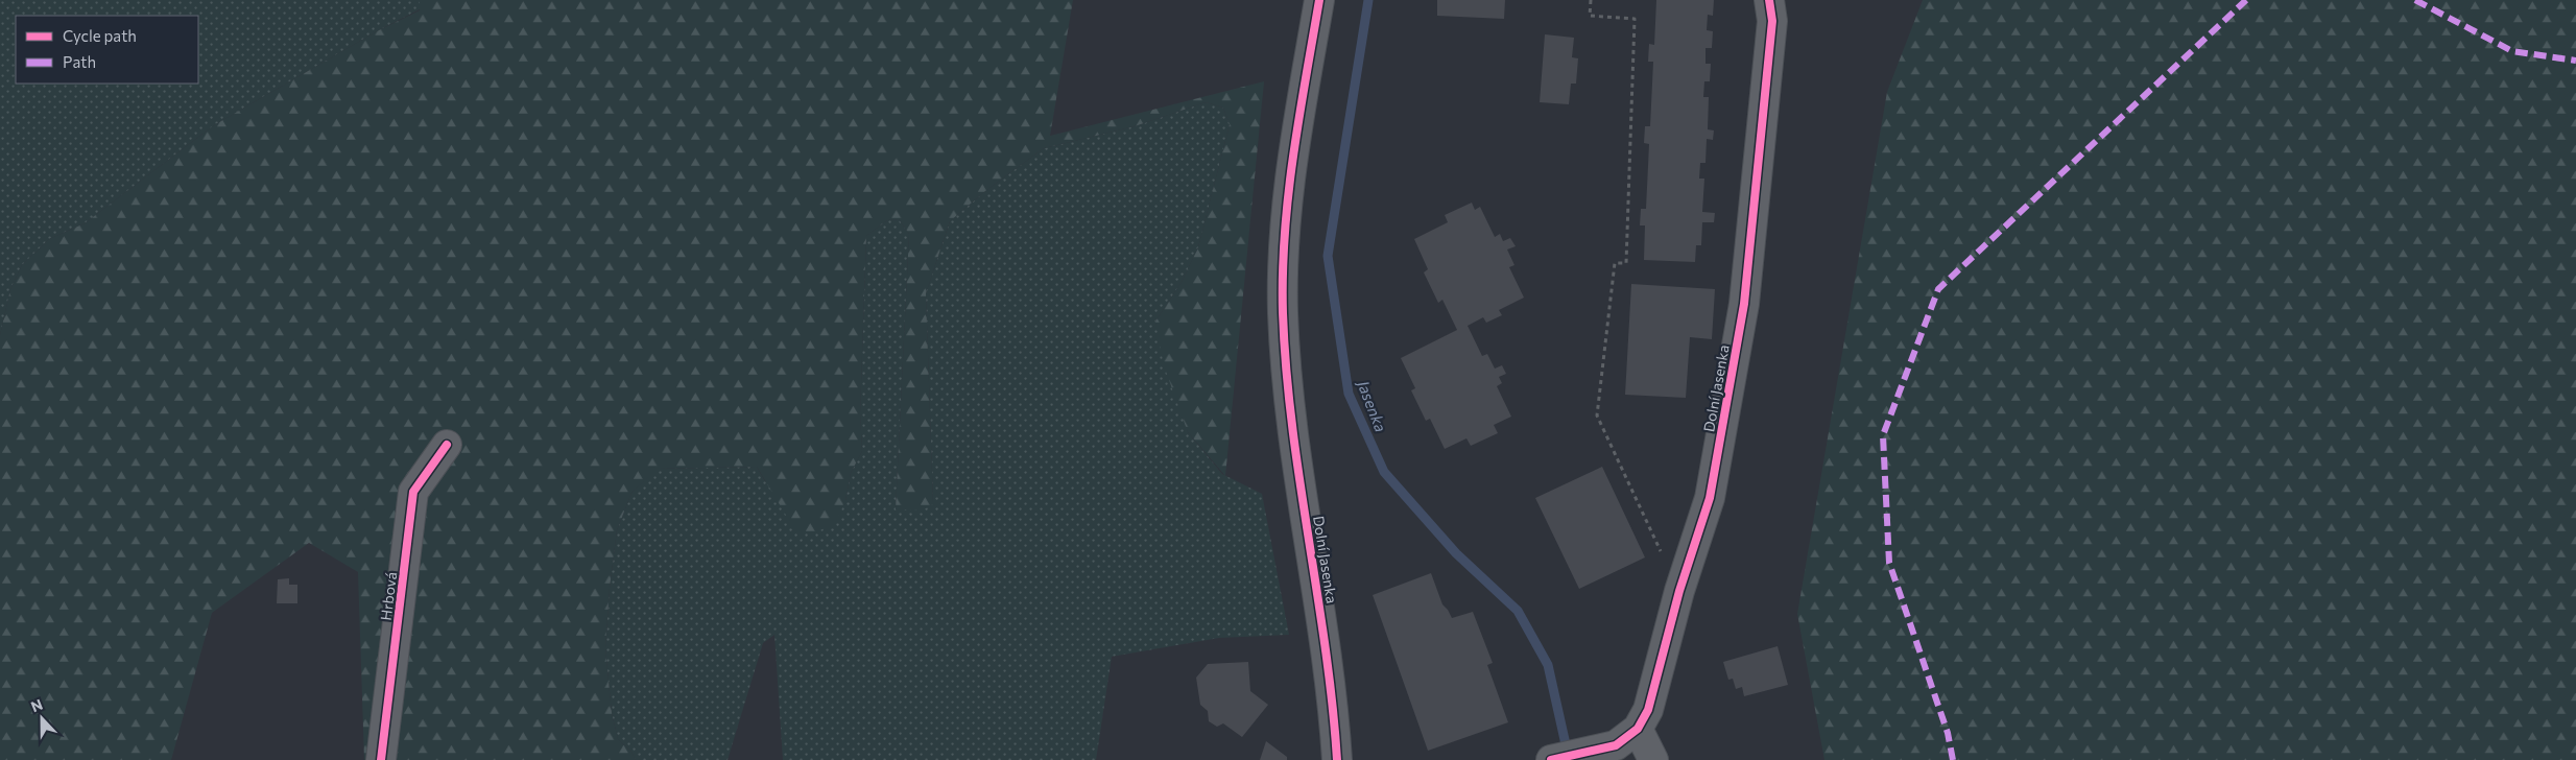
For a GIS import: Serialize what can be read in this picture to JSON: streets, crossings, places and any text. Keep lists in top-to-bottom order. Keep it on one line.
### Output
{"streets":{"street":["Dolní Jasenka","Hrbová"]},"water":["Jasenka"],"legend":["Cycle path","Path"],"north":"top"}
